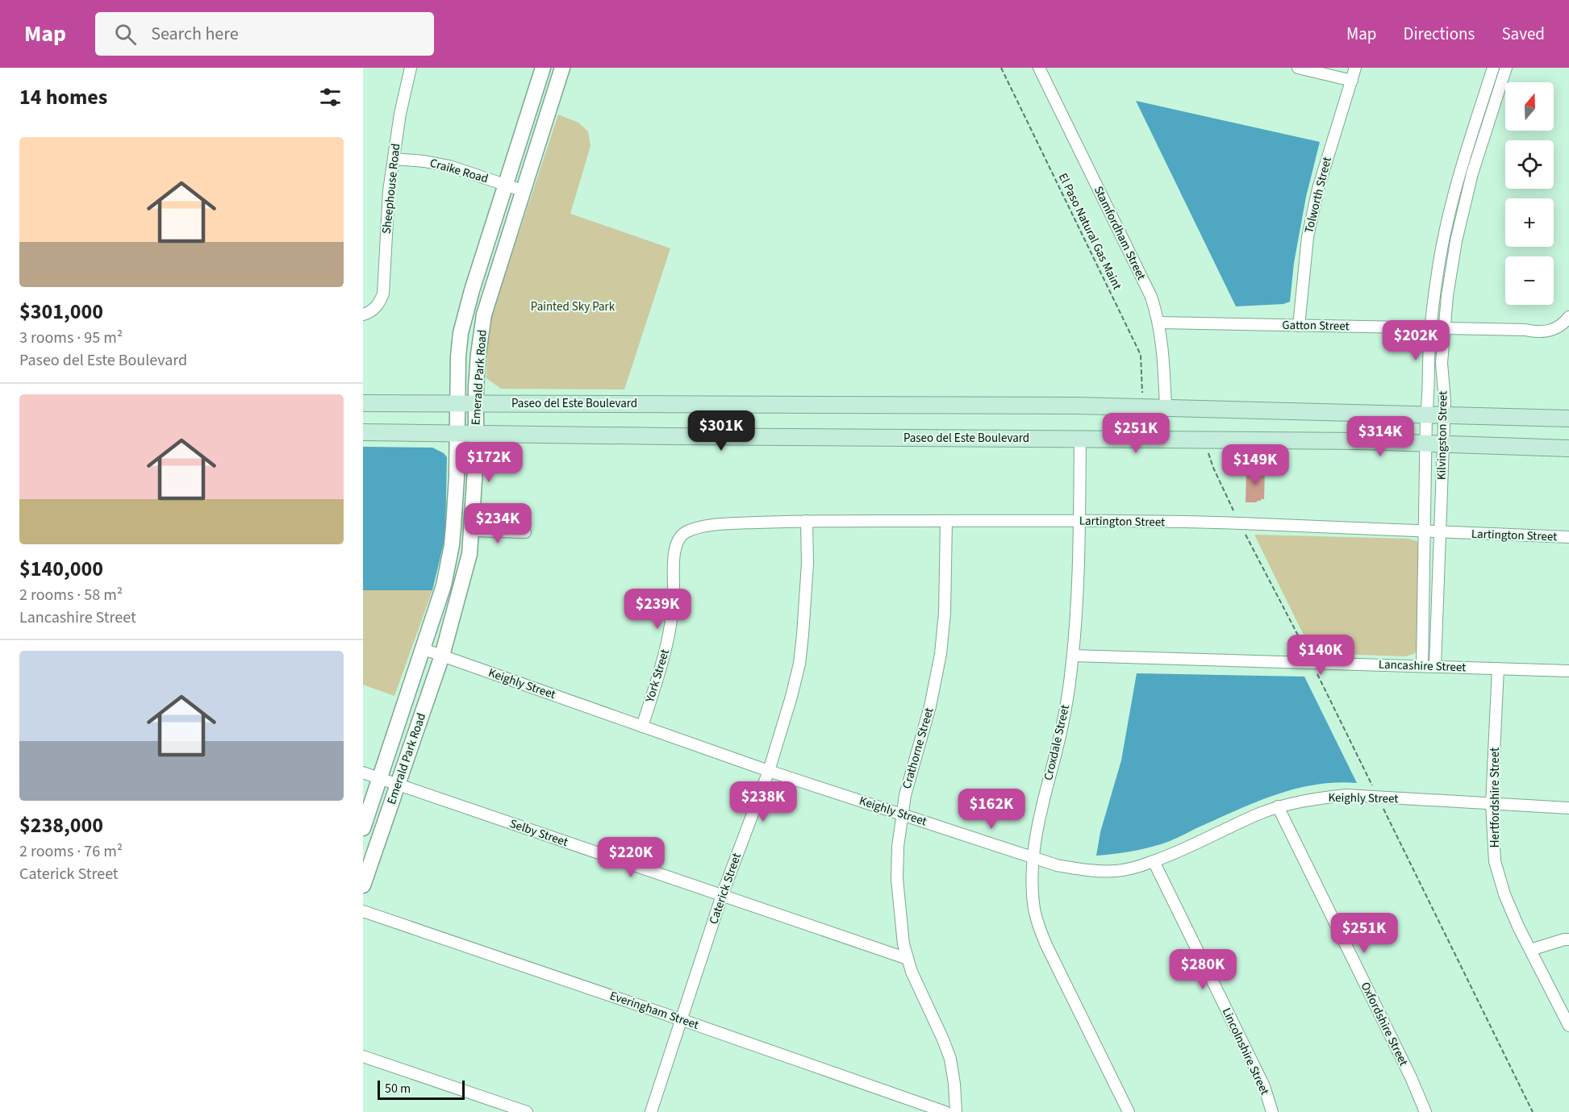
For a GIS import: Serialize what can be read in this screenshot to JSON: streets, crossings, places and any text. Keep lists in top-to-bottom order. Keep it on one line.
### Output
{"streets":{"main road":["Paseo del Este Boulevard"],"street":["Craike Road","Sheephouse Road","Tolworth Street","Stamfordham Street","Gatton Street","Emerald Park Road","Kilvingston Street","Lartington Street","Lancashire Street","York Street","Keighly Street","Croxdale Street","Crathorne Street","Hertfordshire Street","Selby Street","Caterick Street","Everingham Street","Oxfordshire Street","Lincolnshire Street"],"path":["El Paso Natural Gas Maint"]},"crossings":[["Craike Road","Sheephouse Road"],["Craike Road","Emerald Park Road"],["Tolworth Street","Gatton Street"],["El Paso Natural Gas Maint","Paseo del Este Boulevard"],["Stamfordham Street","Gatton Street"],["Stamfordham Street","Paseo del Este Boulevard"],["Gatton Street","Kilvingston Street"],["Emerald Park Road","Paseo del Este Boulevard"],["Emerald Park Road","Keighly Street"],["Emerald Park Road","Selby Street"],["Paseo del Este Boulevard","Kilvingston Street"],["Paseo del Este Boulevard","Croxdale Street"],["Kilvingston Street","Lartington Street"],["Kilvingston Street","Lancashire Street"],["Lartington Street","York Street"],["Lartington Street","Croxdale Street"],["Lartington Street","Crathorne Street"],["Lartington Street","Caterick Street"],["Lancashire Street","Croxdale Street"],["Lancashire Street","Hertfordshire Street"],["York Street","Keighly Street"],["Keighly Street","Croxdale Street"],["Keighly Street","Crathorne Street"],["Keighly Street","Hertfordshire Street"],["Keighly Street","Caterick Street"],["Keighly Street","Oxfordshire Street"],["Keighly Street","Lincolnshire Street"],["Crathorne Street","Selby Street"],["Selby Street","Caterick Street"],["Caterick Street","Everingham Street"]],"parks":["Painted Sky Park"],"scale_bar":"50 m","north":"top","page":{"header":"Map","search":"Search here","nav":["Map","Directions","Saved"],"heading":"14 homes","map_buttons":["+","−"],"list":[{"name":"$301,000","note":"3 rooms · 95 m² · Paseo del Este Boulevard"},{"name":"$140,000","note":"2 rooms · 58 m² · Lancashire Street"},{"name":"$238,000","note":"2 rooms · 76 m² · Caterick Street"}],"price":["$202K","$301K","$251K","$314K","$172K","$149K","$234K","$239K","$140K","$238K","$162K","$220K","$251K","$280K"],"scale":"50 m"}}
